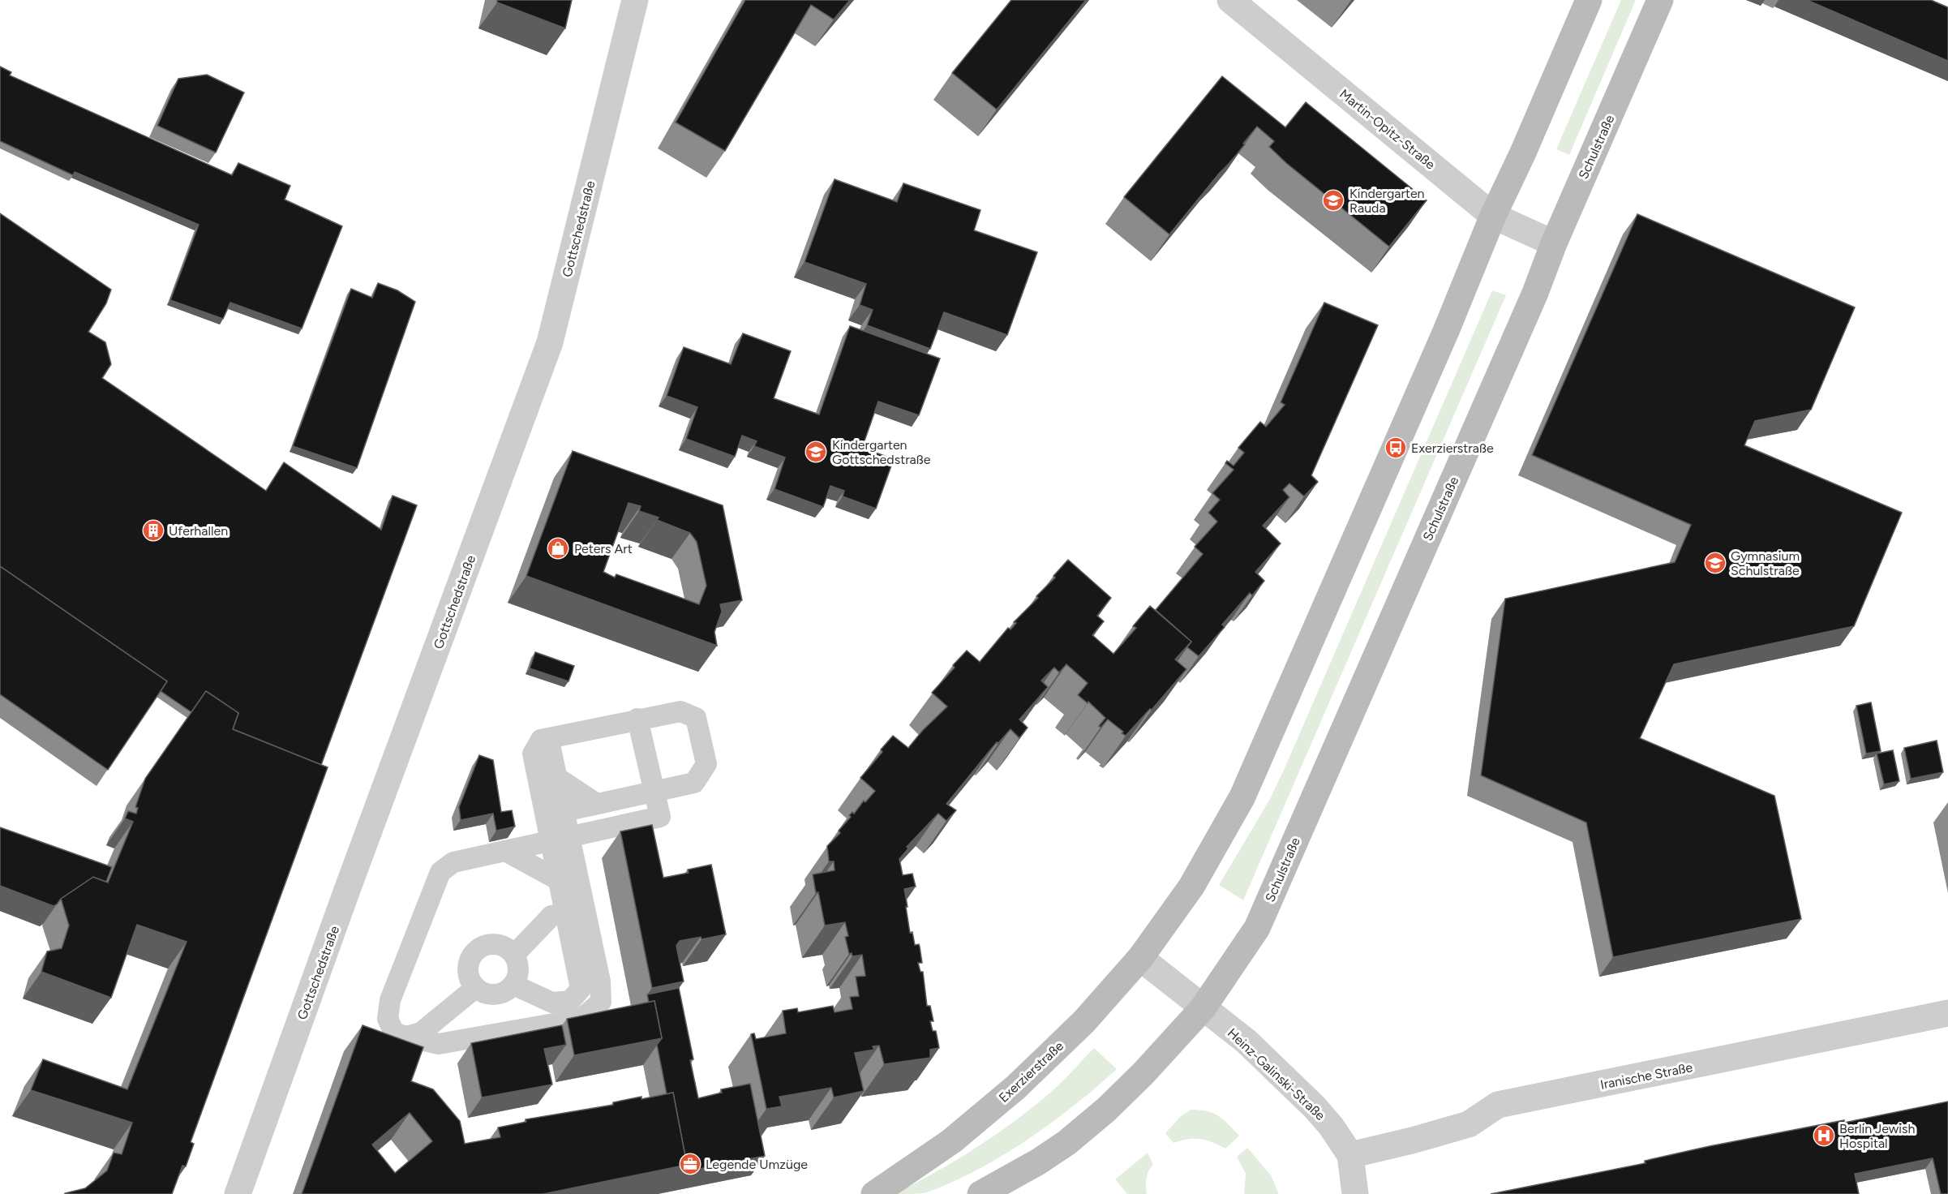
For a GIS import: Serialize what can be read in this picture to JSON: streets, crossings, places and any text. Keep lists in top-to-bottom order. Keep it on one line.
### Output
{"streets":{"main road":["Schulstraße","Exerzierstraße"],"street":["Martin-Opitz-Straße","Gottschedstraße","Heinz-Galinski-Straße","Iranische Straße"]},"crossings":[["Martin-Opitz-Straße","Schulstraße"],["Martin-Opitz-Straße","Exerzierstraße"],["Schulstraße","Heinz-Galinski-Straße"],["Exerzierstraße","Heinz-Galinski-Straße"],["Heinz-Galinski-Straße","Iranische Straße"]],"places":{"school or university":["Kindergarten Rauda","Kindergarten Gottschedstraße","Gymnasium Schulstraße"],"bus stop":["Exerzierstraße"],"building":["Uferhallen"],"shop":["Peters Art"],"hospital":["Berlin Jewish Hospital"],"office":["Legende Umzüge"]}}
